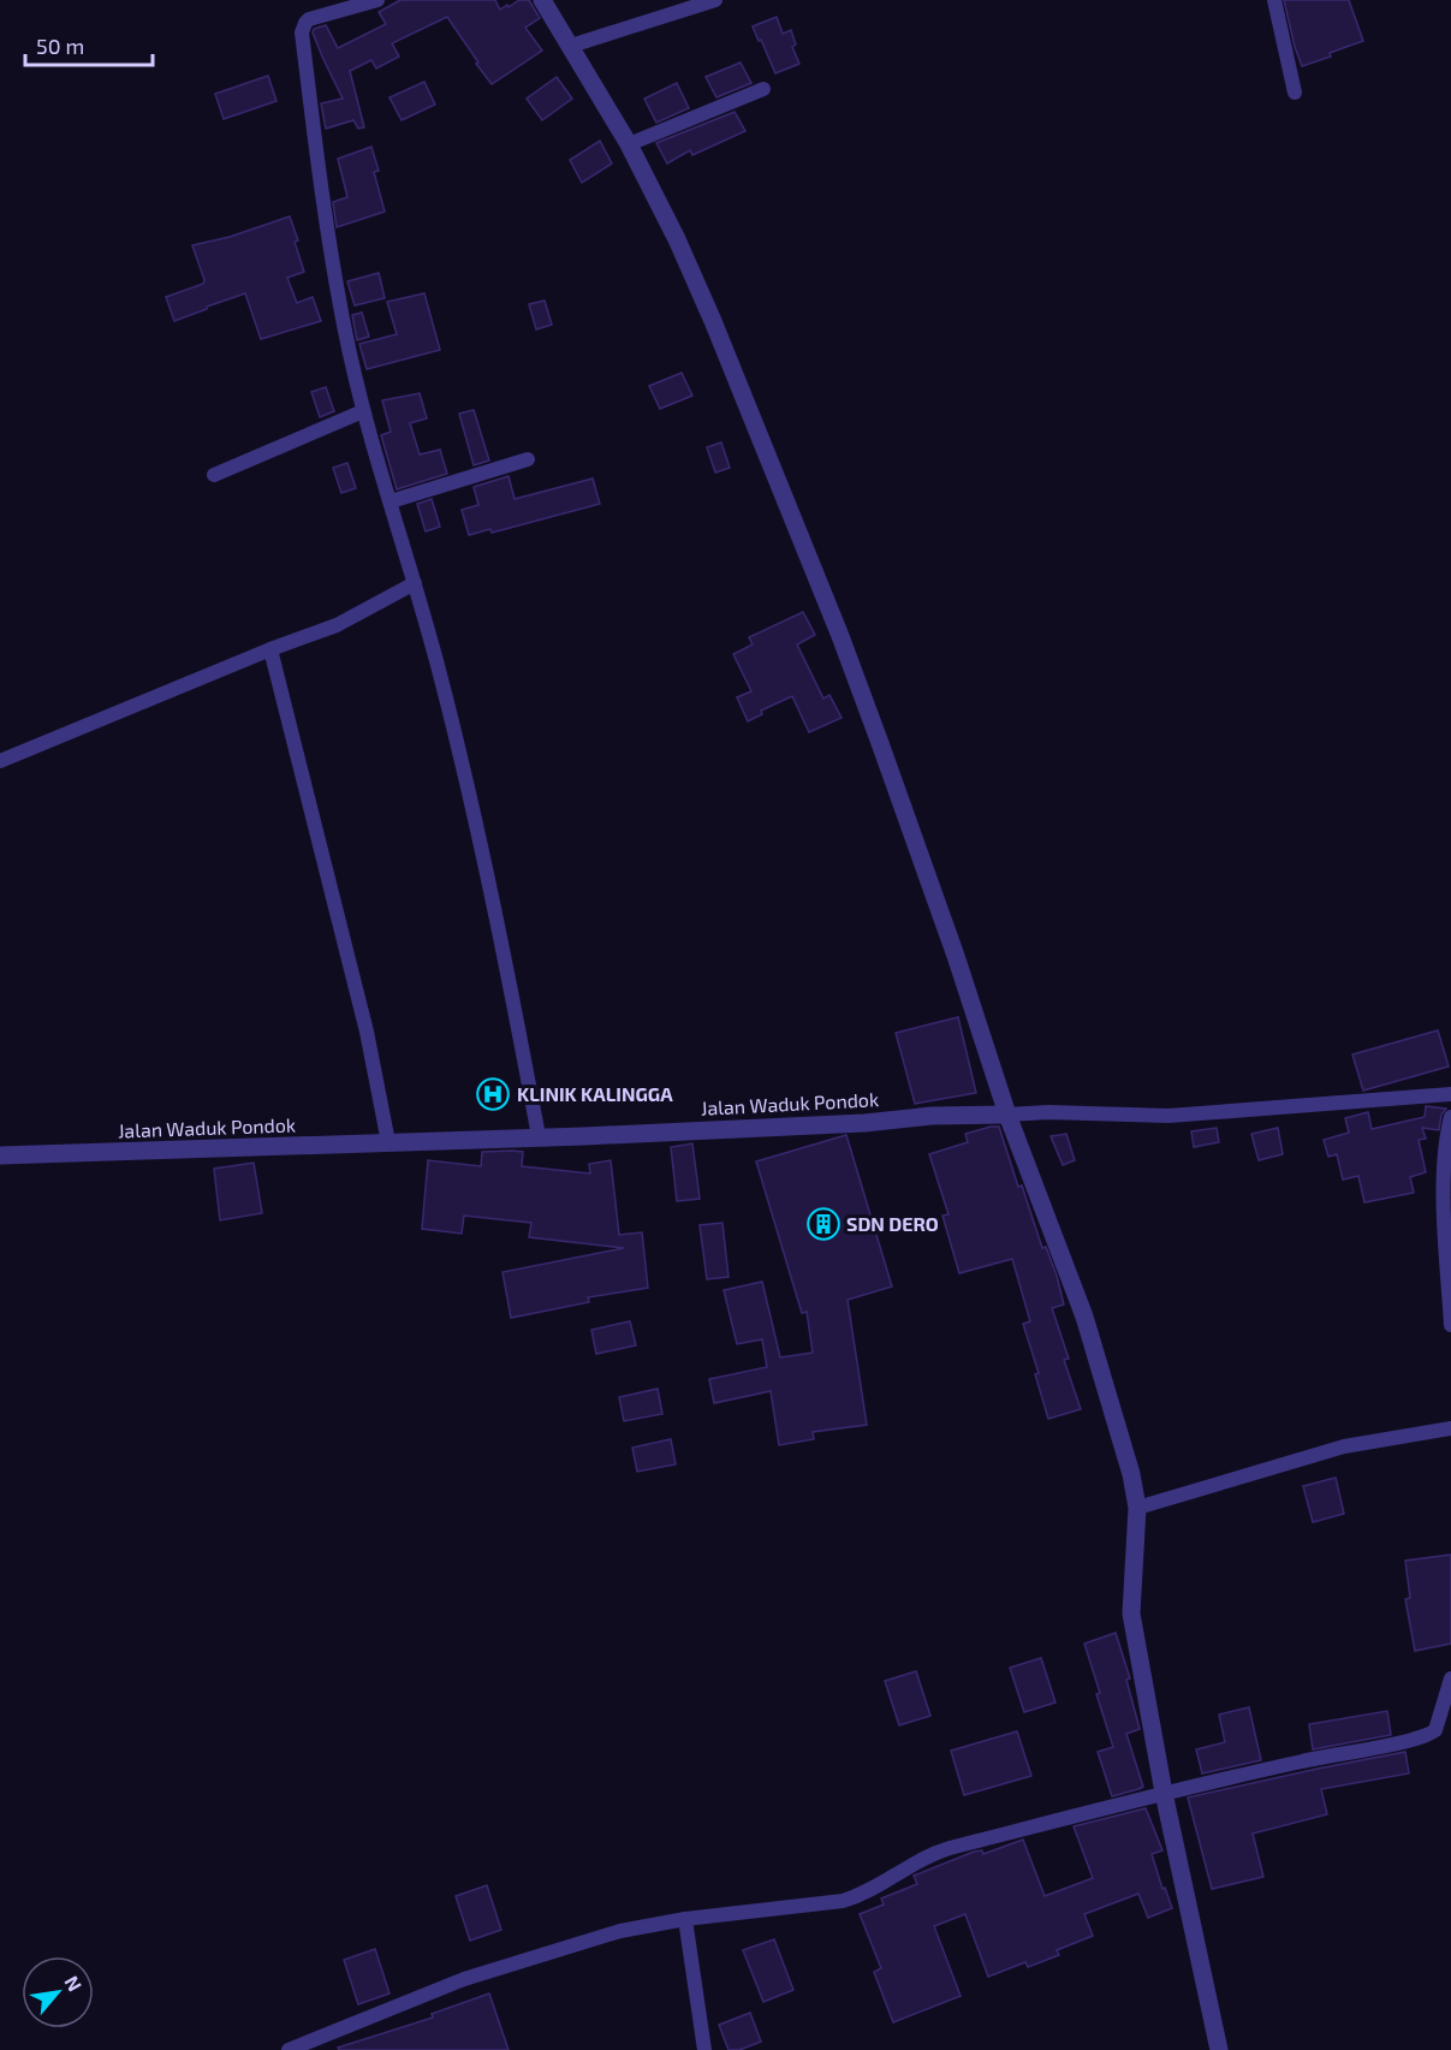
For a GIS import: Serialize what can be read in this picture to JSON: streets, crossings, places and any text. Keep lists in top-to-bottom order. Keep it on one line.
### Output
{"streets":{"street":["Jalan Waduk Pondok"]},"places":{"hospital":["KLINIK KALINGGA"],"building":["SDN DERO"]},"scale_bar":"50 m","north":"top right"}
